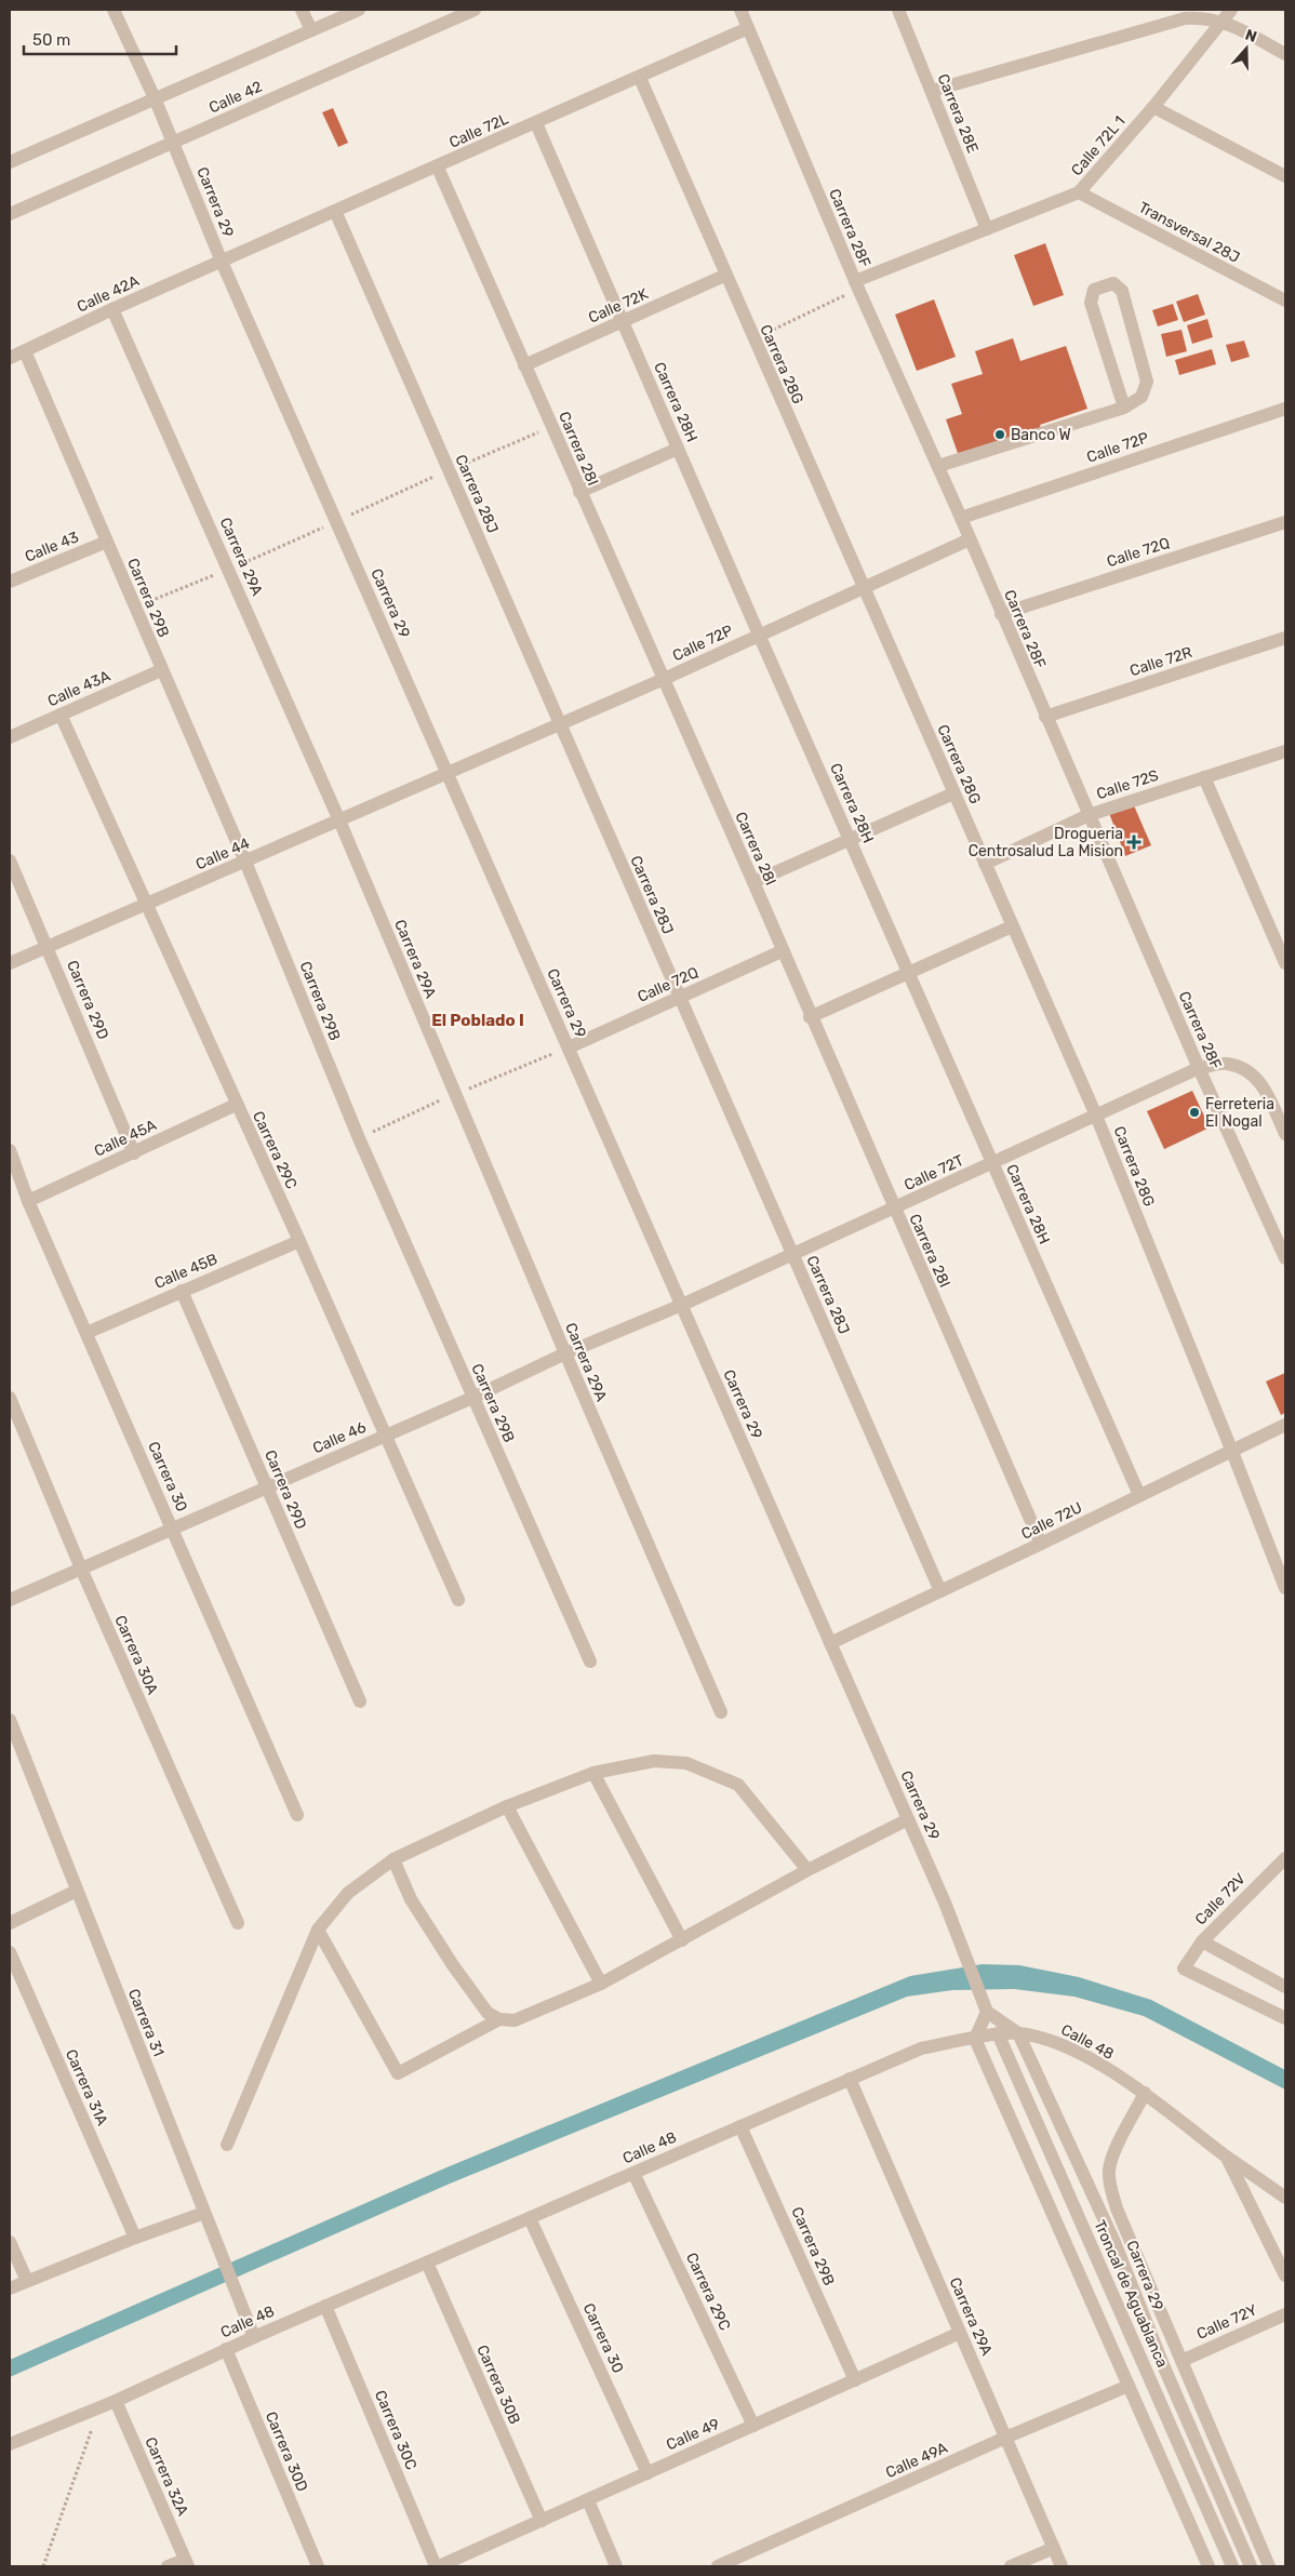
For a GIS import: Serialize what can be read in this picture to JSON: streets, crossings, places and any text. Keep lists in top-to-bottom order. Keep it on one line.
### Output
{"streets":{"street":["Calle 42","Carrera 28E","Calle 72L","Calle 72L 1","Carrera 29","Carrera 28F","Transversal 28J","Calle 42A","Calle 72K","Carrera 28G","Carrera 28H","Calle 72P","Carrera 28I","Carrera 28J","Calle 43","Calle 72Q","Carrera 29A","Carrera 29B","Calle 72R","Calle 43A","Calle 72S","Calle 44","Carrera 29D","Calle 45A","Carrera 29C","Calle 72T","Calle 45B","Calle 46","Carrera 30","Calle 72U","Carrera 30A","Calle 72V","Carrera 31","Calle 48","Carrera 31A","Troncal de Aguablanca","Calle 72Y","Carrera 30B","Carrera 30C","Calle 49","Carrera 30D","Calle 49A","Carrera 32A"]},"crossings":[["Calle 42","Carrera 29"],["Carrera 28E","Calle 72L 1"],["Calle 72L","Carrera 29"],["Calle 72L","Carrera 28F"],["Calle 72L","Calle 42A"],["Calle 72L","Carrera 28G"],["Calle 72L","Carrera 28H"],["Calle 72L","Carrera 28I"],["Calle 72L","Carrera 28J"],["Calle 72L 1","Carrera 28F"],["Calle 72L 1","Transversal 28J"],["Carrera 29","Calle 42A"],["Carrera 29","Calle 72P"],["Carrera 29","Calle 72Q"],["Carrera 29","Calle 44"],["Carrera 29","Calle 72T"],["Carrera 29","Calle 46"],["Carrera 29","Calle 72U"],["Carrera 29","Calle 48"],["Carrera 28F","Calle 72P"],["Carrera 28F","Calle 72Q"],["Carrera 28F","Calle 72R"],["Carrera 28F","Calle 72S"],["Carrera 28F","Calle 72T"],["Calle 42A","Carrera 29A"],["Calle 42A","Carrera 29B"],["Calle 72K","Carrera 28G"],["Calle 72K","Carrera 28H"],["Calle 72K","Carrera 28I"],["Carrera 28G","Calle 72P"],["Carrera 28G","Calle 72S"],["Carrera 28G","Calle 72T"],["Carrera 28G","Calle 72U"],["Carrera 28H","Calle 72P"],["Carrera 28H","Calle 72T"],["Carrera 28H","Calle 72U"],["Calle 72P","Carrera 28I"],["Calle 72P","Carrera 28J"],["Calle 72P","Calle 44"],["Carrera 28I","Calle 72Q"],["Carrera 28I","Calle 72T"],["Carrera 28I","Calle 72U"],["Carrera 28J","Calle 72Q"],["Carrera 28J","Calle 72T"],["Carrera 28J","Calle 72U"],["Calle 43","Carrera 29B"],["Carrera 29A","Calle 44"],["Carrera 29A","Calle 46"],["Carrera 29A","Calle 48"],["Carrera 29A","Calle 49"],["Carrera 29A","Calle 49A"],["Carrera 29B","Calle 43A"],["Carrera 29B","Calle 44"],["Carrera 29B","Calle 46"],["Carrera 29B","Calle 48"],["Carrera 29B","Calle 49"],["Calle 43A","Carrera 29C"],["Calle 44","Carrera 29D"],["Calle 44","Carrera 29C"],["Carrera 29D","Calle 45A"],["Carrera 29D","Calle 45B"],["Carrera 29D","Calle 46"],["Calle 45A","Carrera 29C"],["Calle 45A","Carrera 30"],["Carrera 29C","Calle 45B"],["Carrera 29C","Calle 46"],["Carrera 29C","Calle 48"],["Carrera 29C","Calle 49"],["Calle 72T","Calle 46"],["Calle 45B","Carrera 30"],["Calle 46","Carrera 30"],["Calle 46","Carrera 30A"],["Carrera 30","Calle 48"],["Carrera 30","Calle 49"],["Carrera 31","Calle 48"],["Calle 48","Troncal de Aguablanca"],["Calle 48","Carrera 30B"],["Calle 48","Carrera 30C"],["Calle 48","Carrera 30D"],["Calle 48","Carrera 32A"],["Carrera 30B","Calle 49"],["Carrera 30C","Calle 49"]],"districts":["El Poblado I"],"places":{"other":["Banco W","Ferreteria El Nogal"],"health":["Drogueria Centrosalud La Mision"]},"scale_bar":"50 m","north":"top"}
